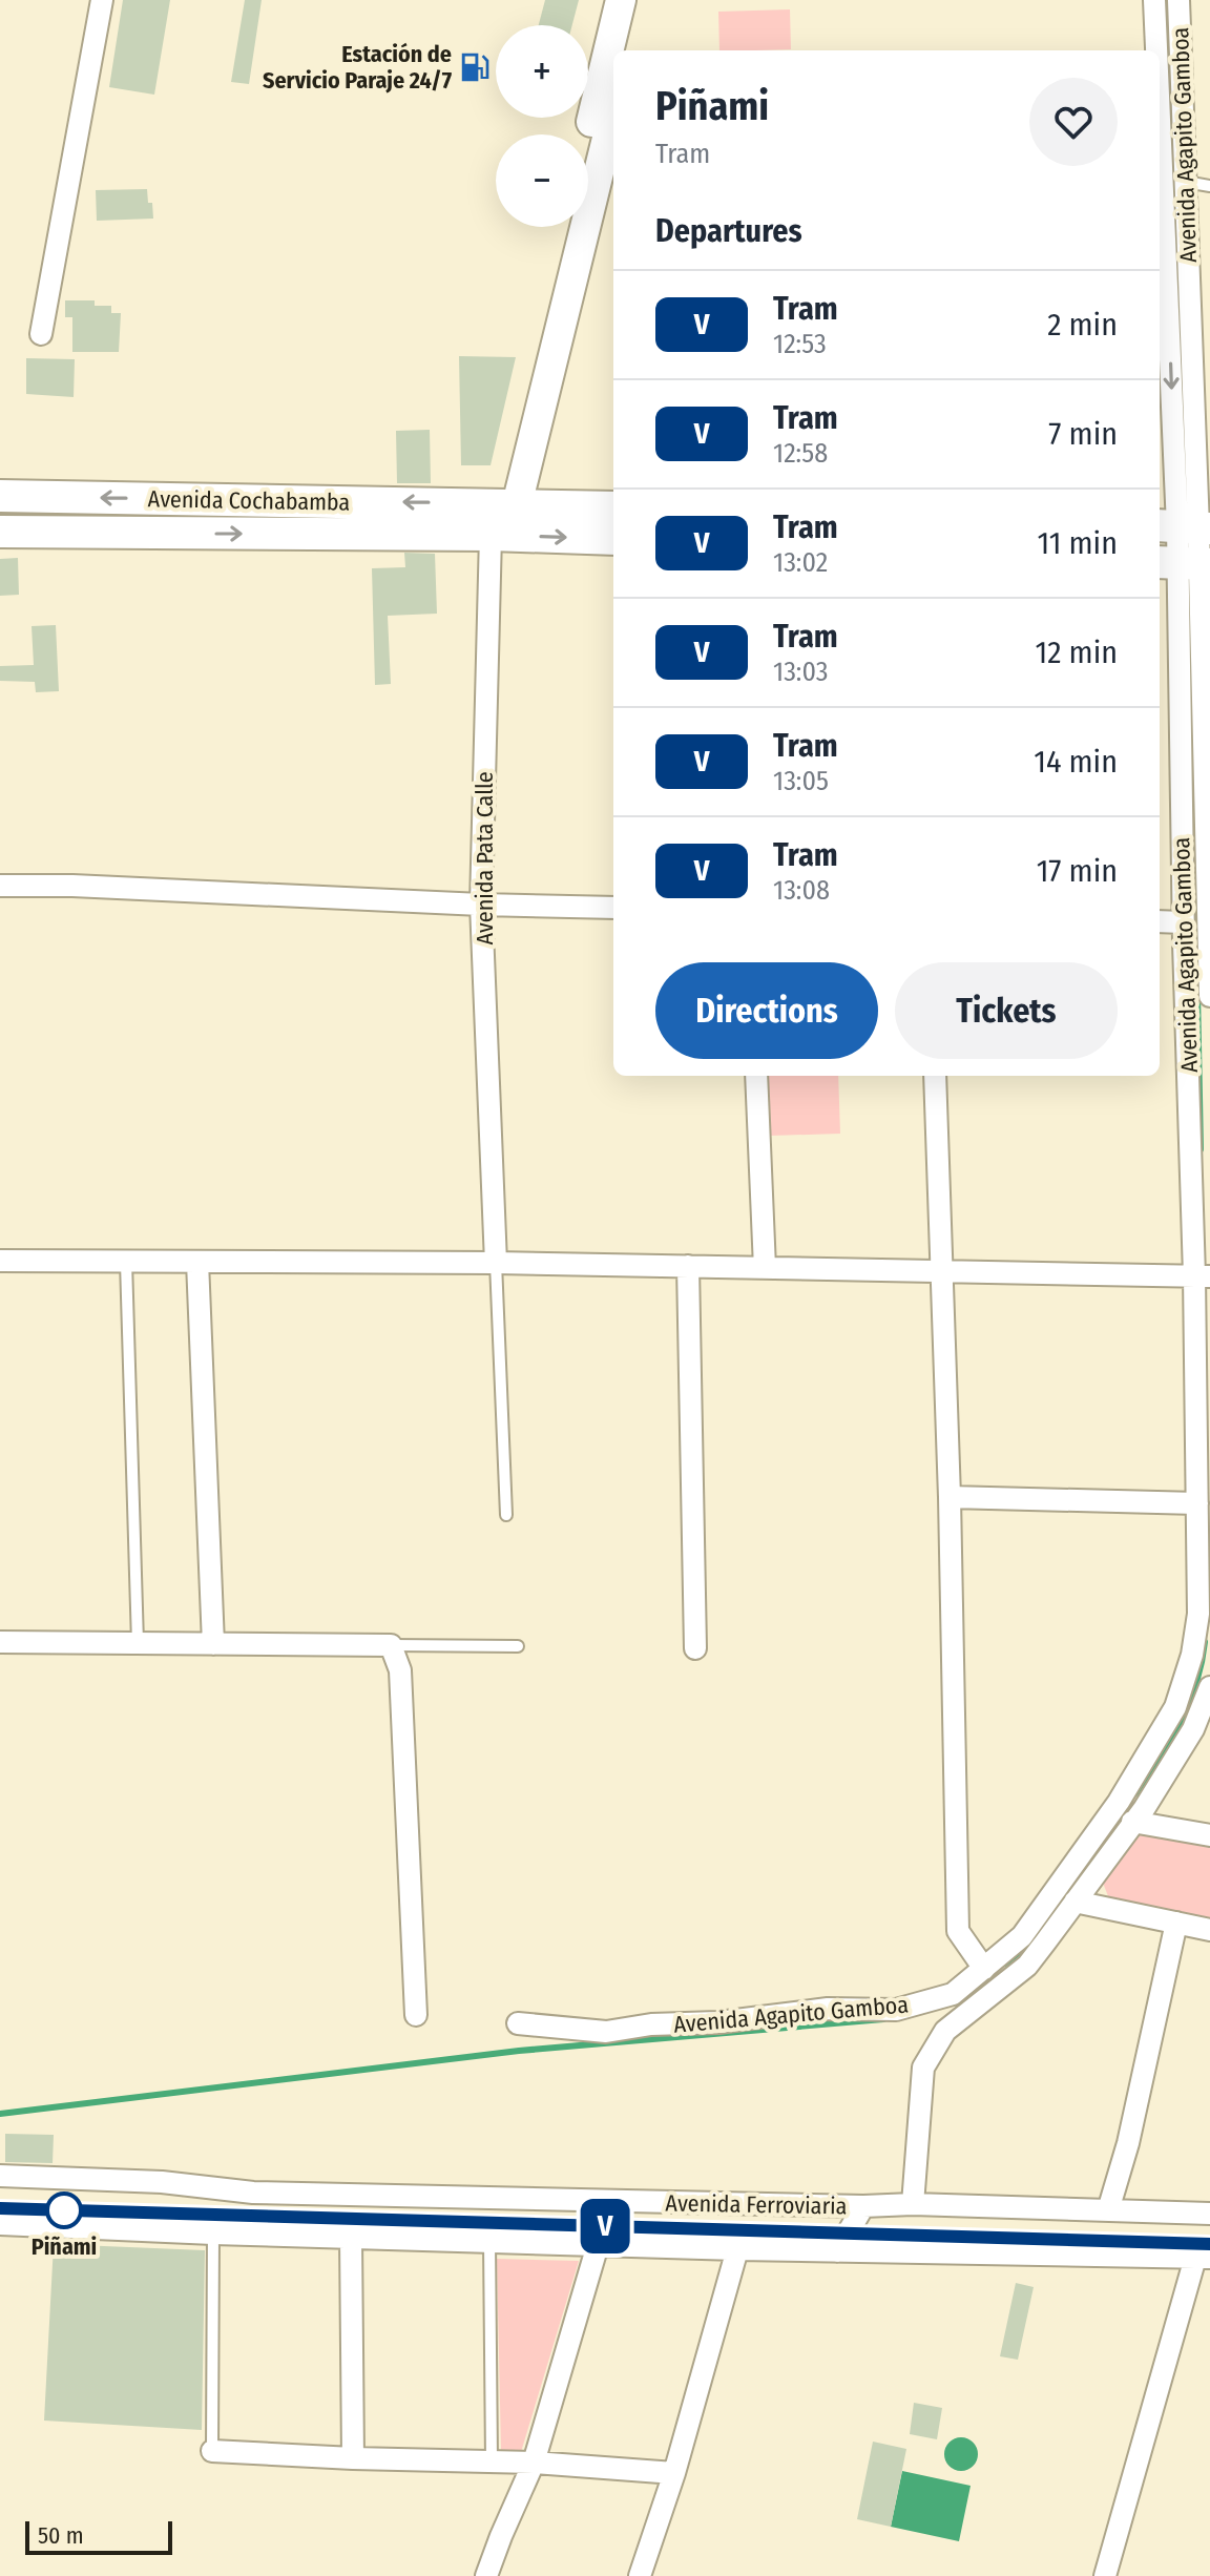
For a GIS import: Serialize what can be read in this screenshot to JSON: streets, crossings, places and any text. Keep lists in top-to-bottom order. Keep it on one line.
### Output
{"streets":{"main road":["Avenida Cochabamba"],"street":["Avenida Agapito Gamboa","Avenida Pata Calle","Avenida Ferroviaria"]},"crossings":[["Avenida Cochabamba","Avenida Pata Calle"]],"places":{"fuel station":["Estación de Servicio Paraje 24/7"],"other":["Piñami"]},"lines":["tram line V"],"scale_bar":"50 m","page":{"on_map":"V","map_buttons":["+","−"],"heading":[["Piñami","Tram"],"Departures"],"list":[{"mark":"V","name":"Tram","note":"12:53","value":"2 min"},{"mark":"V","name":"Tram","note":"12:58","value":"7 min"},{"mark":"V","name":"Tram","note":"13:02","value":"11 min"},{"mark":"V","name":"Tram","note":"13:03","value":"12 min"},{"mark":"V","name":"Tram","note":"13:05","value":"14 min"},{"mark":"V","name":"Tram","note":"13:08","value":"17 min"}],"buttons":["Directions","Tickets"],"scale":"50 m"}}
